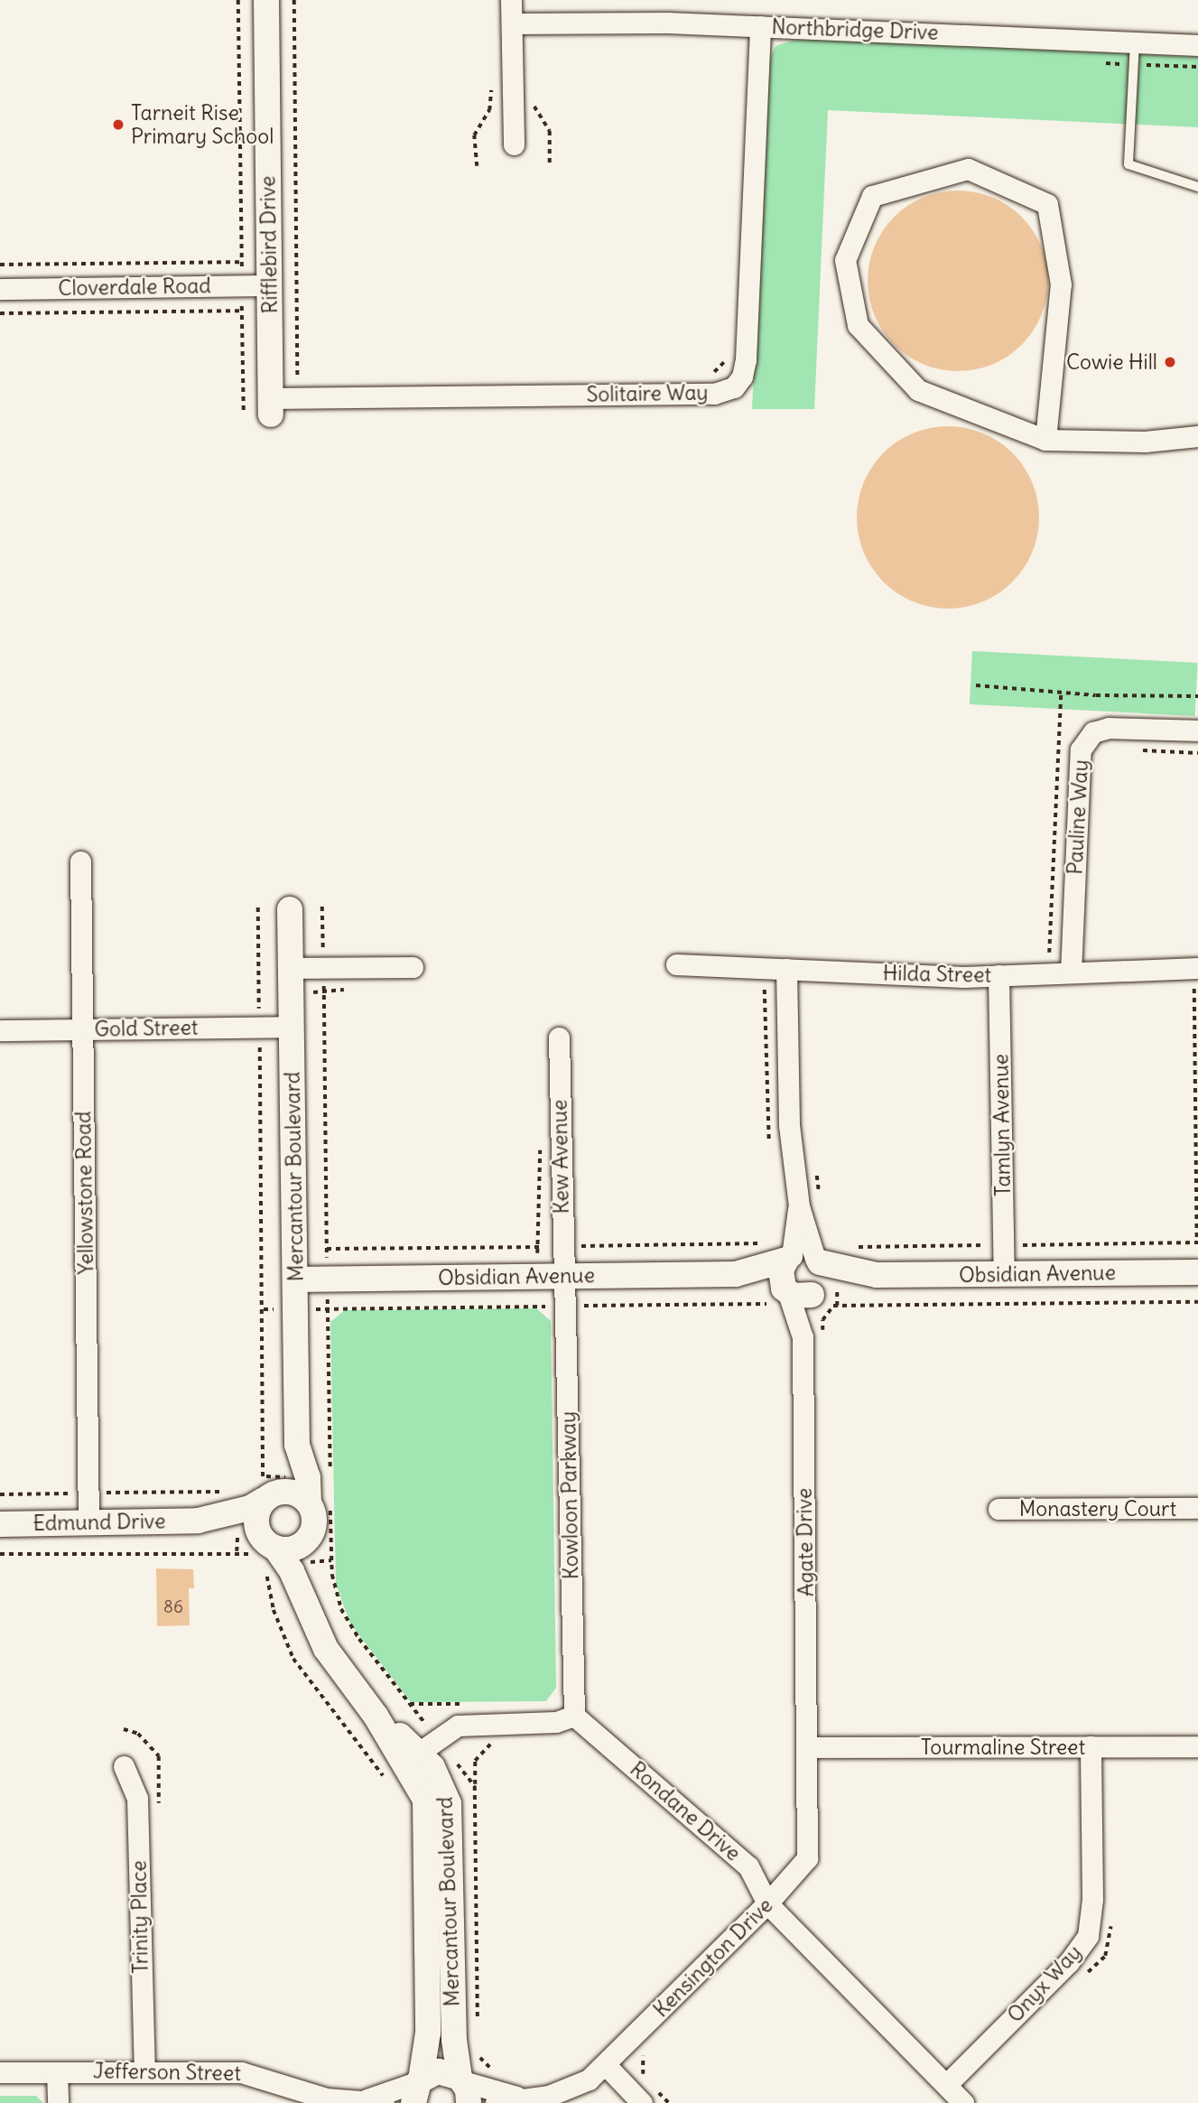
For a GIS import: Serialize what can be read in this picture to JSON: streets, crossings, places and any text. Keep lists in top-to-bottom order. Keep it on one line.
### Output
{"streets":{"street":["Northbridge Drive","Rifflebird Drive","Cloverdale Road","Solitaire Way","Pauline Way","Hilda Street","Gold Street","Tamlyn Avenue","Kew Avenue","Mercantour Boulevard","Yellowstone Road","Obsidian Avenue","Kowloon Parkway","Monastery Court","Edmund Drive","Agate Drive","Tourmaline Street","Rondane Drive","Trinity Place","Kensington Drive","Onyx Way","Jefferson Street"]},"crossings":[["Northbridge Drive","Solitaire Way"],["Rifflebird Drive","Cloverdale Road"],["Rifflebird Drive","Solitaire Way"],["Pauline Way","Hilda Street"],["Hilda Street","Tamlyn Avenue"],["Gold Street","Mercantour Boulevard"],["Gold Street","Yellowstone Road"],["Tamlyn Avenue","Obsidian Avenue"],["Kew Avenue","Obsidian Avenue"],["Kew Avenue","Kowloon Parkway"],["Mercantour Boulevard","Obsidian Avenue"],["Mercantour Boulevard","Kensington Drive"],["Mercantour Boulevard","Jefferson Street"],["Yellowstone Road","Edmund Drive"],["Obsidian Avenue","Kowloon Parkway"],["Obsidian Avenue","Agate Drive"],["Kowloon Parkway","Rondane Drive"],["Agate Drive","Tourmaline Street"],["Agate Drive","Kensington Drive"],["Tourmaline Street","Kensington Drive"],["Tourmaline Street","Onyx Way"],["Rondane Drive","Kensington Drive"],["Rondane Drive","Onyx Way"],["Trinity Place","Jefferson Street"]],"places":["Tarneit Rise Primary School","Cowie Hill"],"house_numbers":["86"]}
